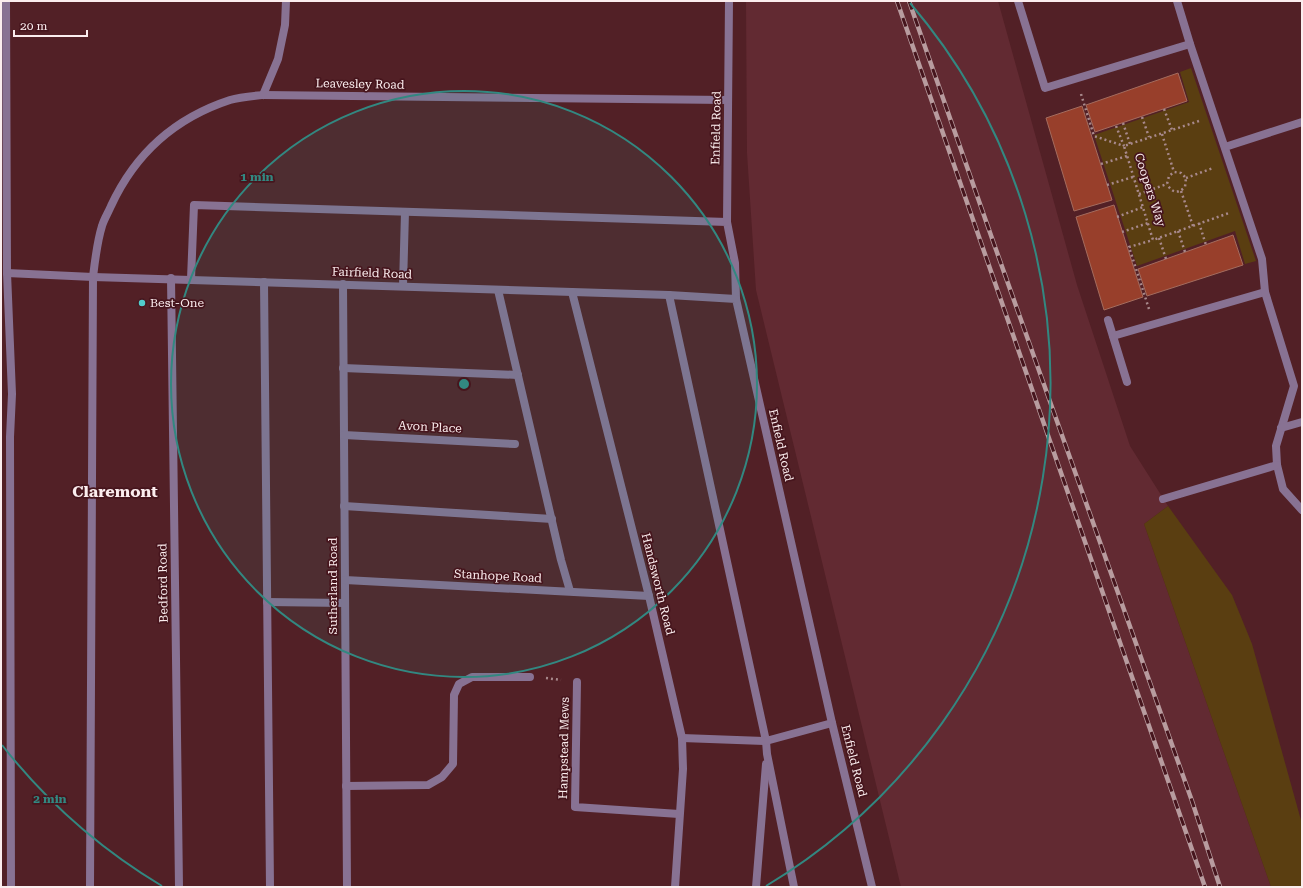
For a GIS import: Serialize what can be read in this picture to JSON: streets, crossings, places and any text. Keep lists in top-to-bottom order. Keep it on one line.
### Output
{"streets":{"street":["Leavesley Road","Enfield Road","Fairfield Road","Avon Place","Stanhope Road","Bedford Road","Handsworth Road","Sutherland Road","Hampstead Mews"],"path":["Coopers Way"]},"crossings":[["Leavesley Road","Enfield Road"],["Leavesley Road","Fairfield Road"],["Enfield Road","Fairfield Road"],["Fairfield Road","Bedford Road"],["Fairfield Road","Handsworth Road"],["Fairfield Road","Sutherland Road"],["Avon Place","Sutherland Road"],["Stanhope Road","Handsworth Road"],["Stanhope Road","Sutherland Road"],["Handsworth Road","Hampstead Mews"]],"districts":["Claremont"],"places":["Best-One"],"scale_bar":"20 m","rings":["1 min","2 min"]}
